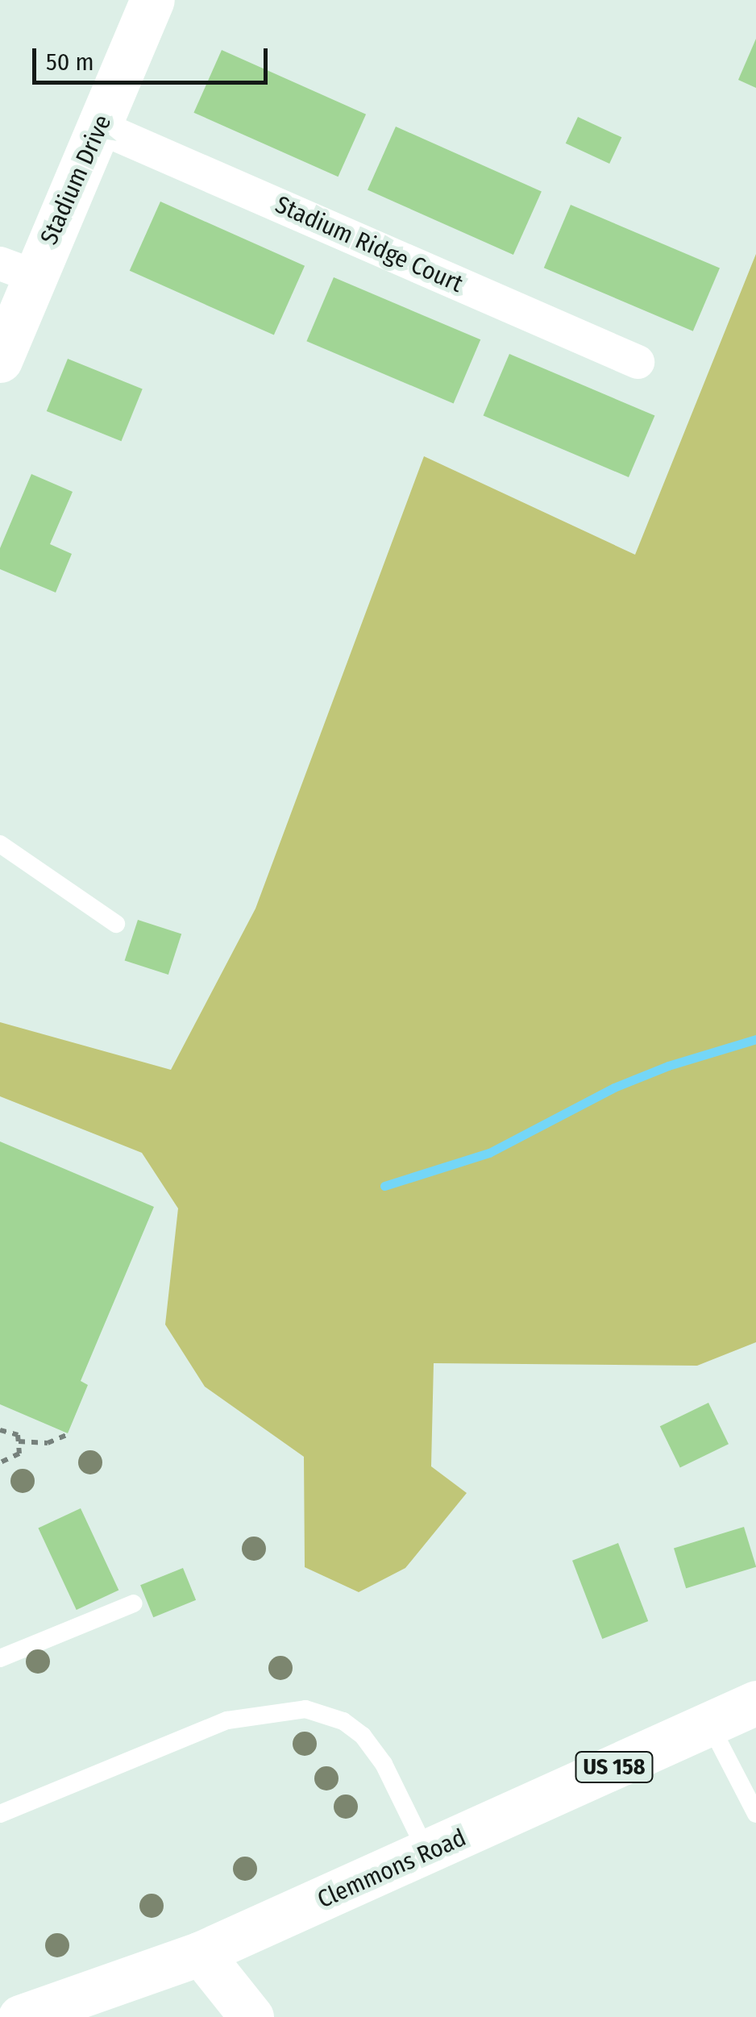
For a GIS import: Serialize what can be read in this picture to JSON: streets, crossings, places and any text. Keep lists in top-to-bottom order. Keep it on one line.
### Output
{"streets":{"main road":["Stadium Drive","US 158","Clemmons Road"],"street":["Stadium Ridge Court"]},"crossings":[["Stadium Drive","Stadium Ridge Court"]],"scale_bar":"50 m"}
